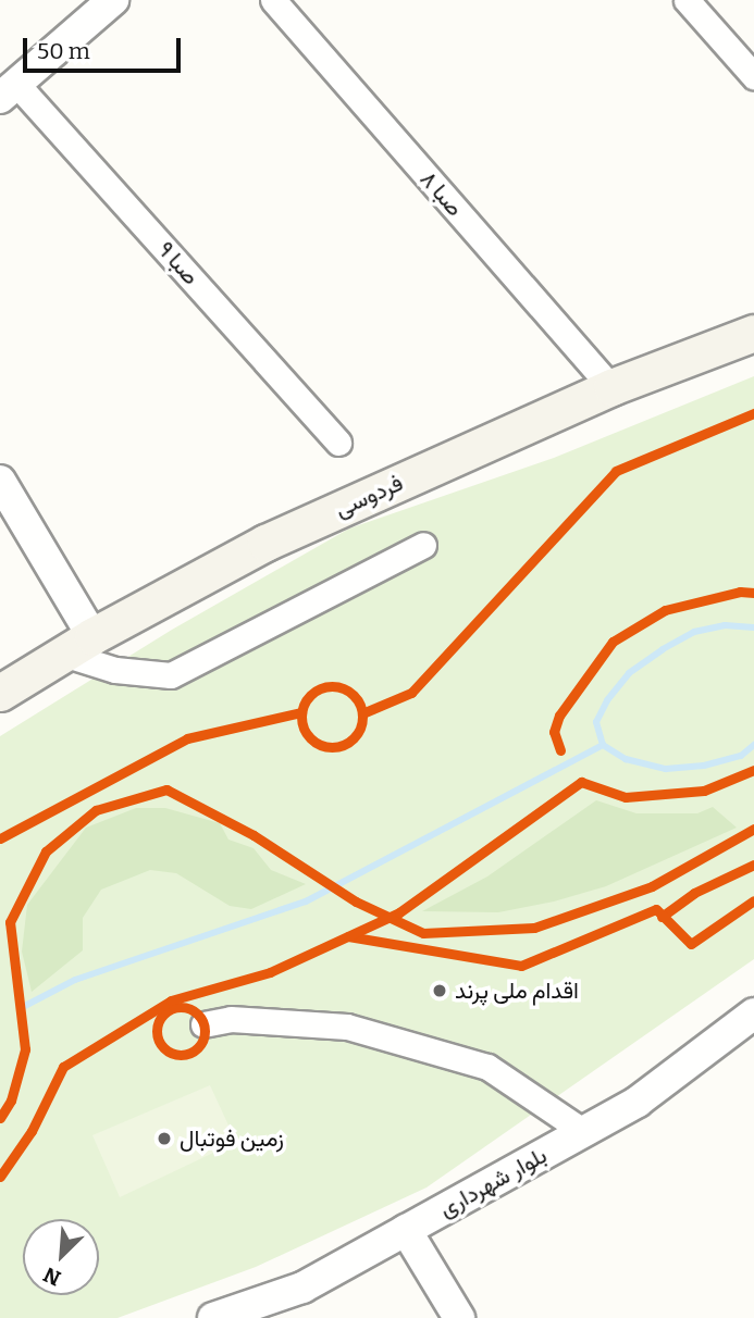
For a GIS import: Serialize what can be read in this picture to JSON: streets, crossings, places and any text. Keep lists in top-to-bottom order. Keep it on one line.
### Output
{"streets":{"main road":["فردوسی"],"street":["صبا ۸","صبا ۹","بلوار شهرداری"]},"crossings":[["صبا ۸","فردوسی"]],"places":["اقدام ملی پرند","زمین فوتبال"],"scale_bar":"50 m","north":"bottom left"}
